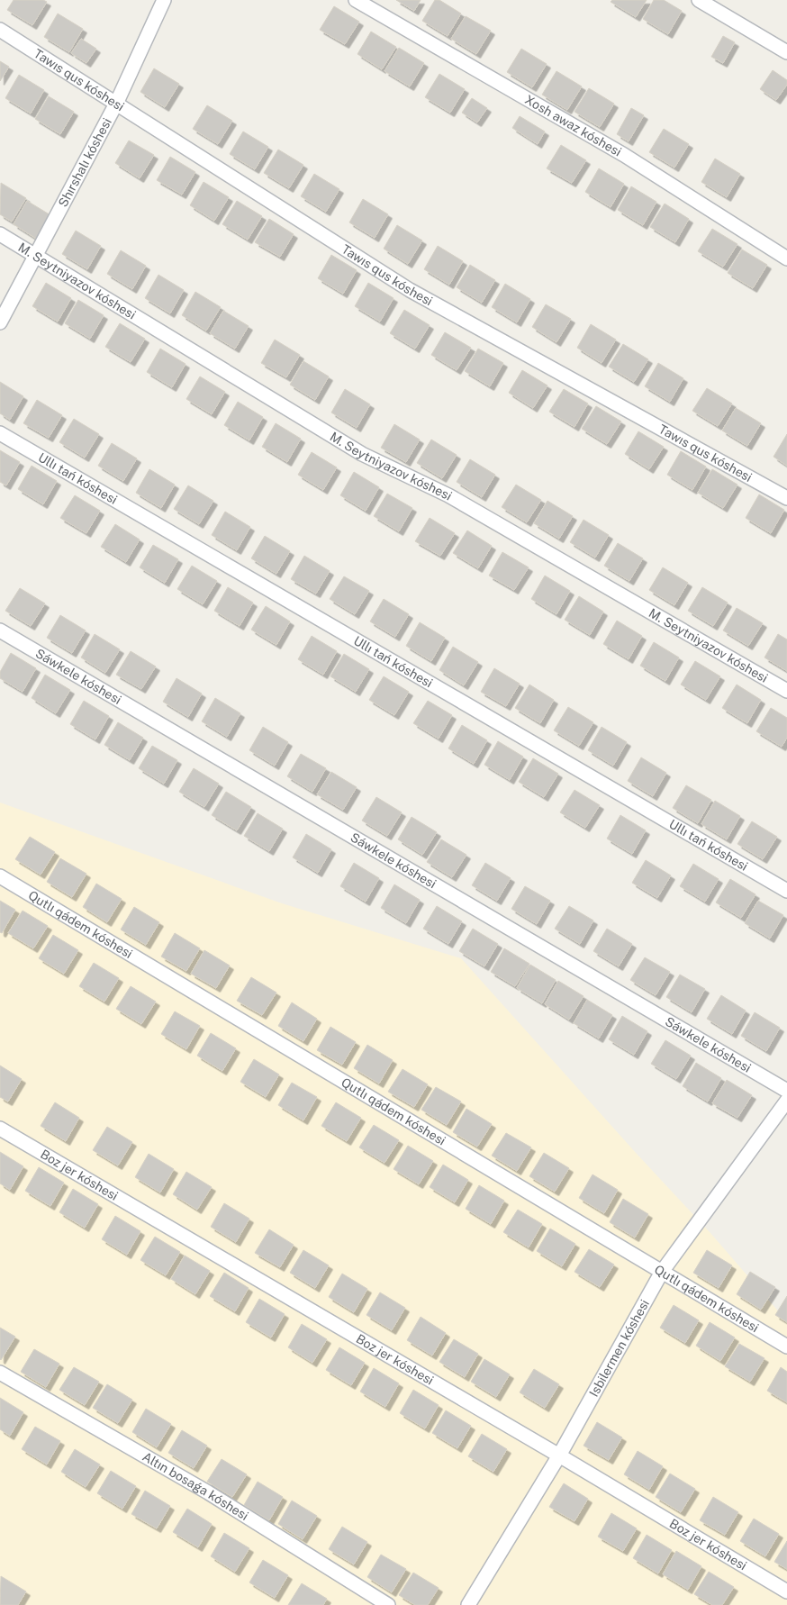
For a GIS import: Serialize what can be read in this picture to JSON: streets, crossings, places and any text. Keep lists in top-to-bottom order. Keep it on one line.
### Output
{"streets":{"street":["Tawıs qus kóshesi","Xosh awaz kóshesi","Shırshalı kóshesi","M. Seytniyazov kóshesi","Ullı tań kóshesi","Sáwkele kóshesi","Qutlı qádem kóshesi","Boz jer kóshesi","Isbilermen kóshesi","Altın bosaǵa kóshesi"]},"crossings":[["Tawıs qus kóshesi","Shırshalı kóshesi"],["Shırshalı kóshesi","M. Seytniyazov kóshesi"],["Qutlı qádem kóshesi","Isbilermen kóshesi"],["Boz jer kóshesi","Isbilermen kóshesi"]]}
